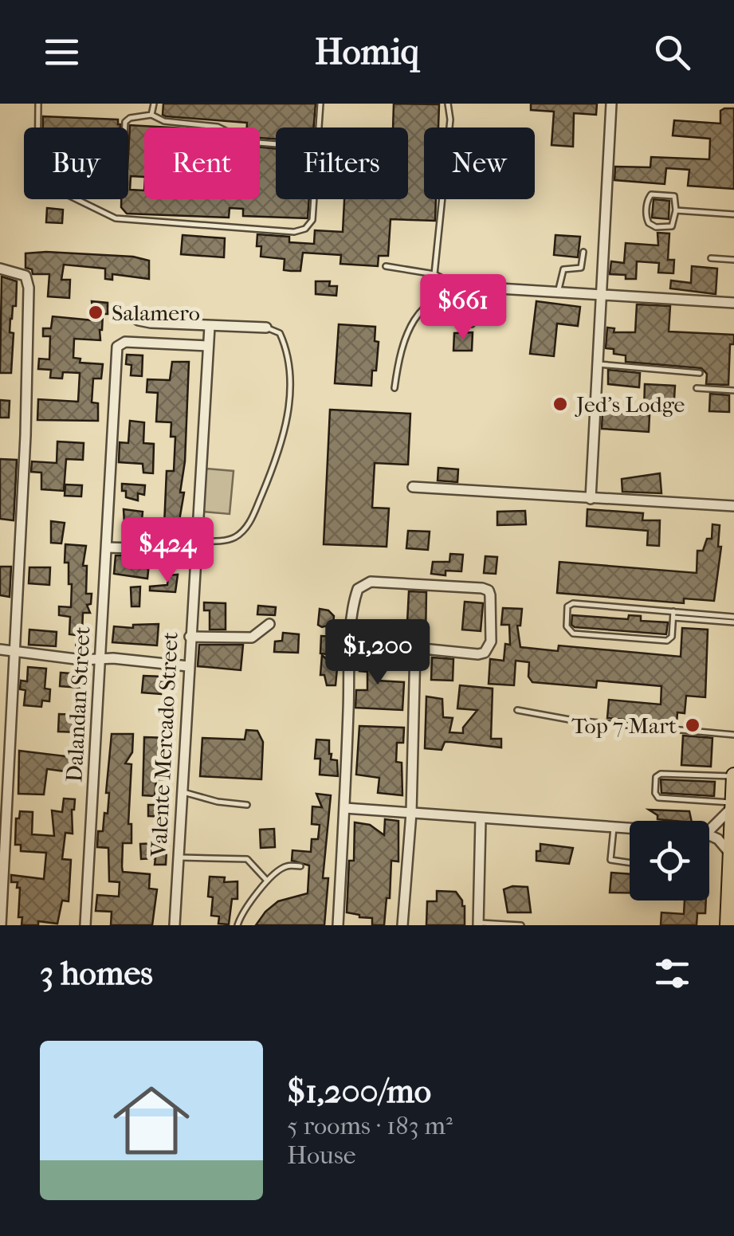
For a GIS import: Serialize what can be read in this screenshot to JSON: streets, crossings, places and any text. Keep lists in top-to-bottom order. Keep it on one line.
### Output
{"streets":{"street":["Dalandan Street","Valente Mercado Street"]},"crossings":[["Dalandan Street","Valente Mercado Street"]],"places":["Salamero","Jed's Lodge","Top 7 Mart"],"page":{"header":"Homiq","chip":["Buy","Rent","Filters","New"],"price":["$661","$424","$1,200"],"heading":"3 homes","list":[{"name":"$1,200/mo","note":"5 rooms · 183 m² · House"}]}}
